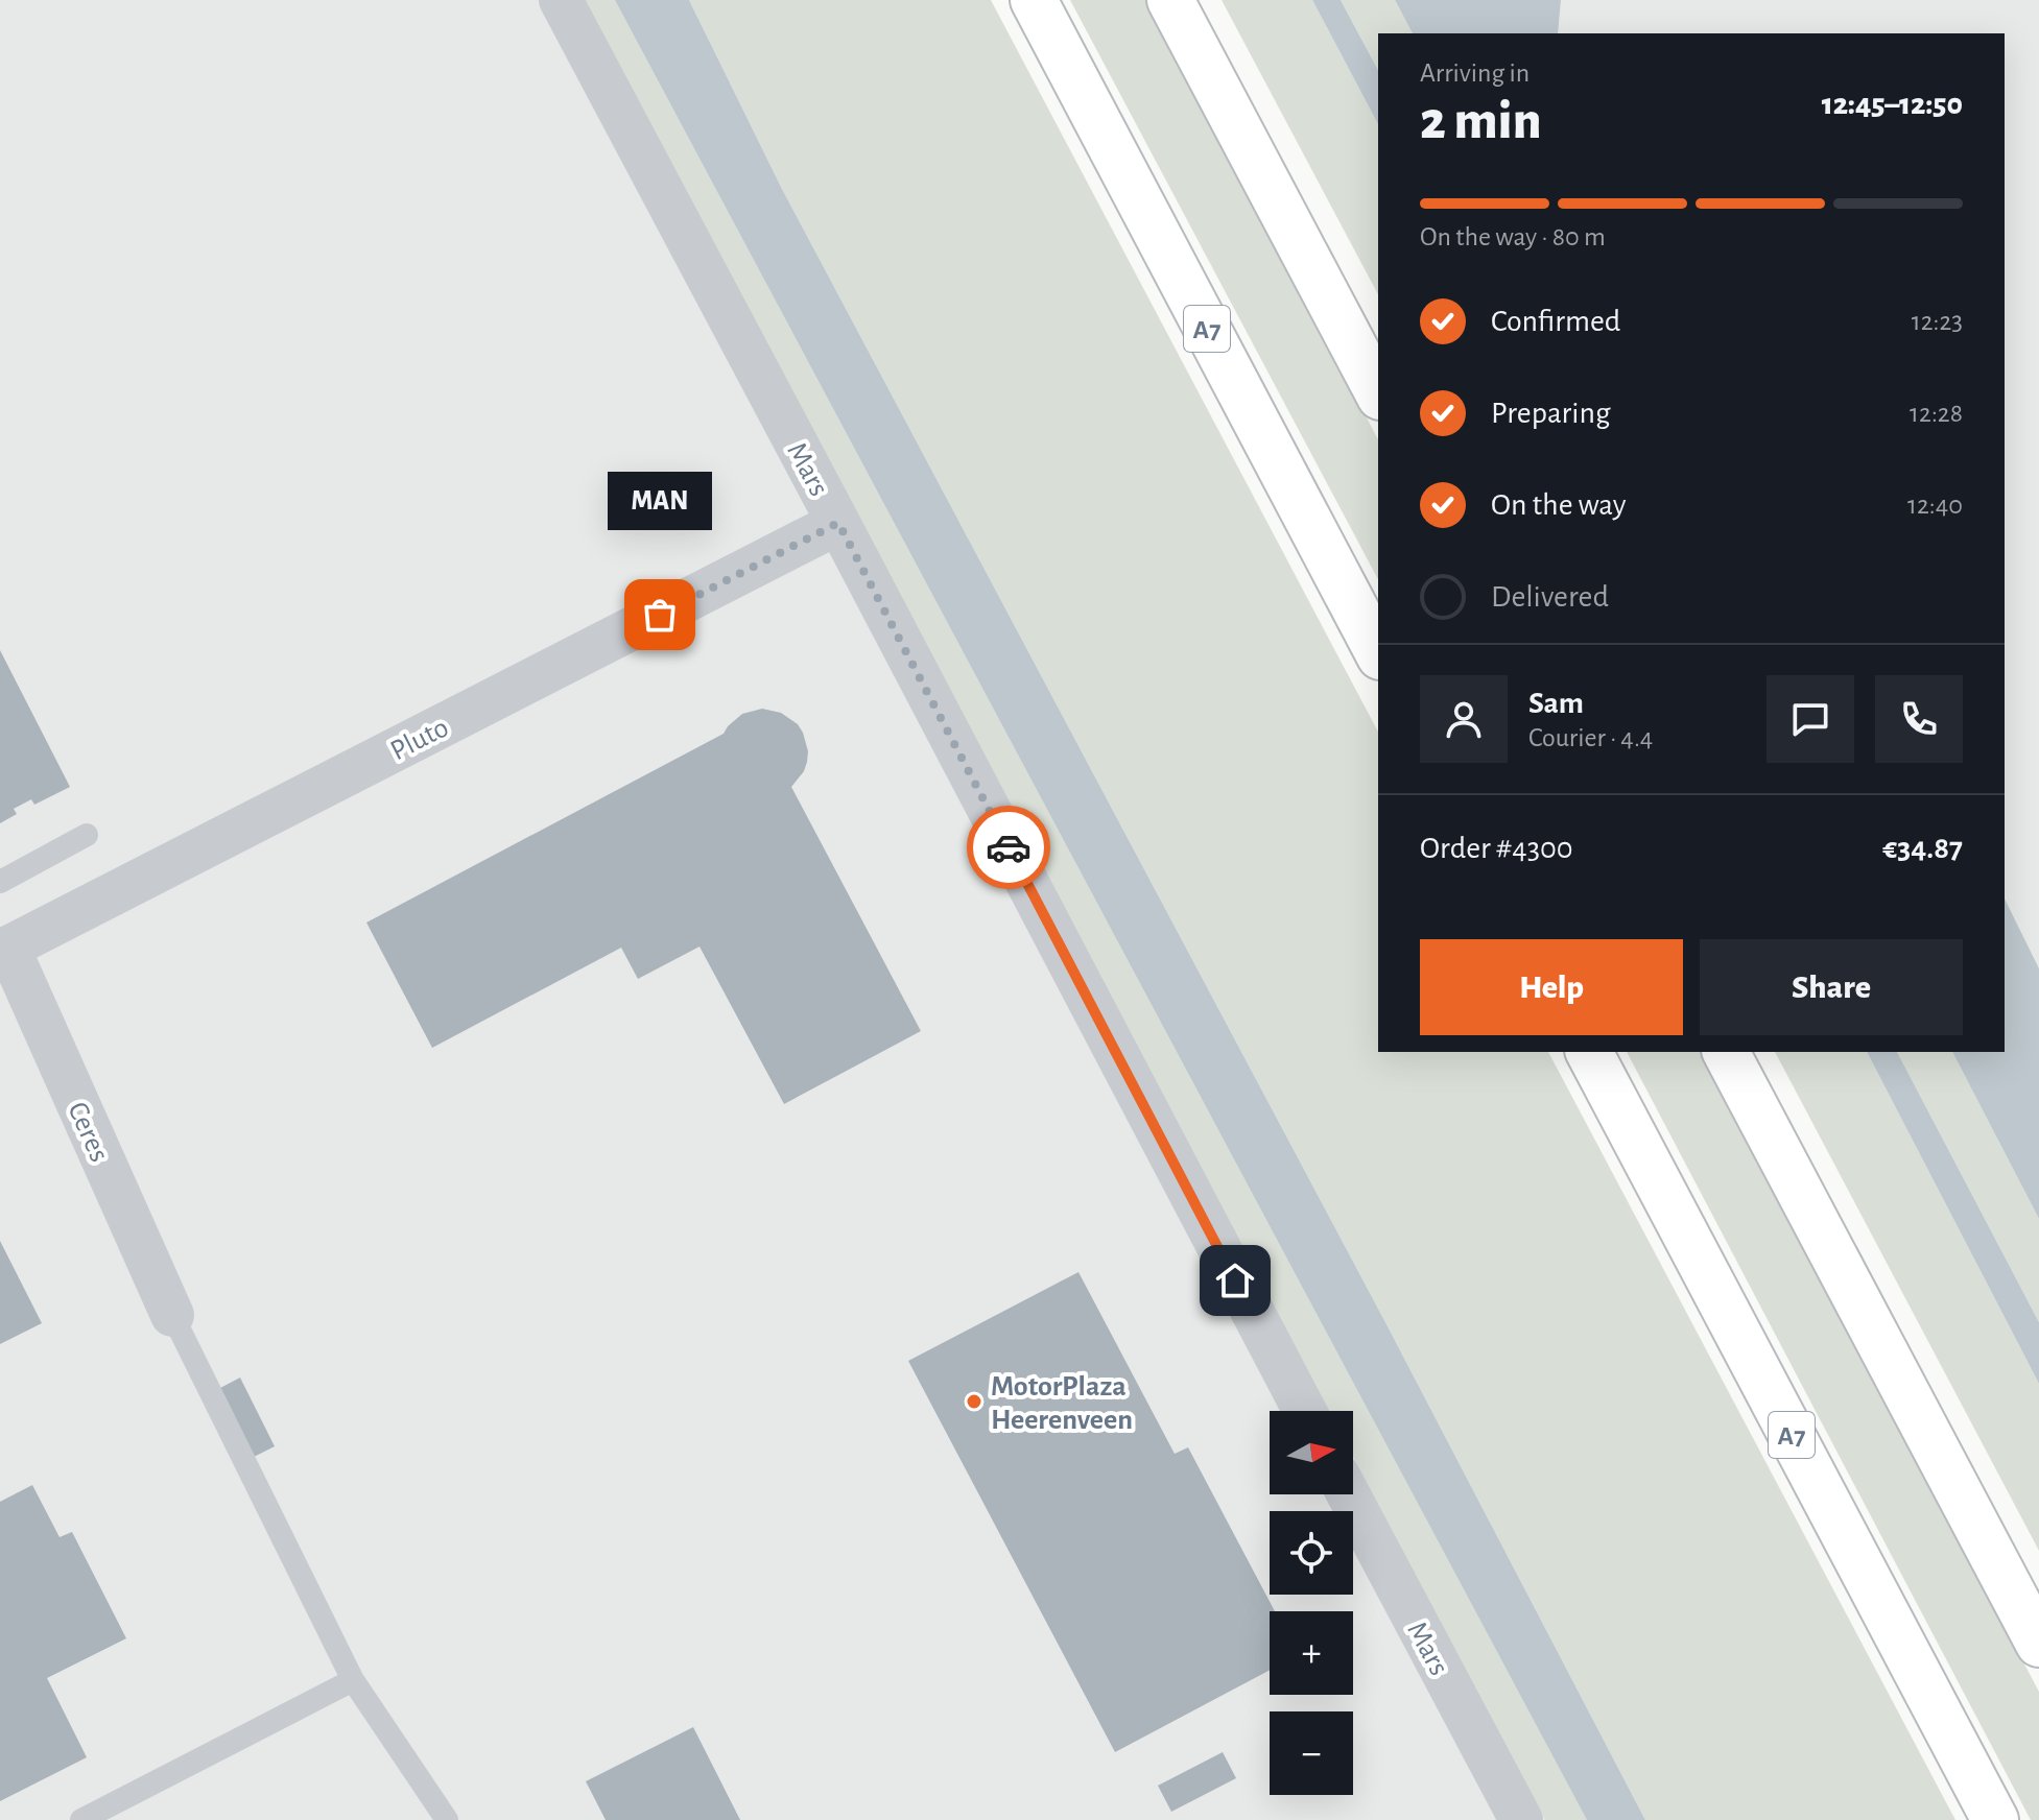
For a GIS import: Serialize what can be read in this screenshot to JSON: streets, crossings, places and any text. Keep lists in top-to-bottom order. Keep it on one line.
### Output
{"streets":{"highway":["A7"],"street":["Mars","Pluto","Ceres"]},"crossings":[["Mars","Pluto"],["Pluto","Ceres"]],"places":["MAN","MotorPlaza Heerenveen"],"north":"right","page":{"heading":["2 min","Arriving in","12:45–12:50"],"panel":["Sam","Courier · 4.4","Order #4300","€34.87"],"bar":"On the way · 80 m","list":[["Confirmed","12:23"],["Preparing","12:28"],["On the way","12:40"],"Delivered"],"bubble":"MAN","buttons":["Help","Share"],"map_buttons":["+","−"]}}
